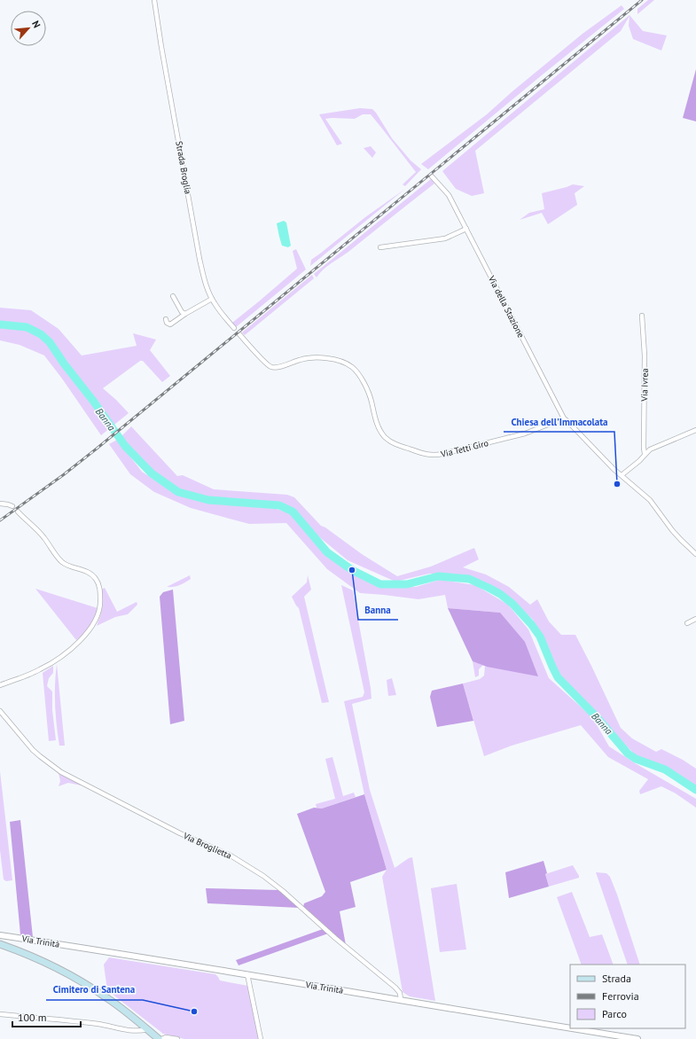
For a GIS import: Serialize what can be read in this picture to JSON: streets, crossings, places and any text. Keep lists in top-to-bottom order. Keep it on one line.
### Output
{"streets":{"street":["Strada Broglia","Via della Stazione","Via Ivrea","Via Tetti Giro","Via Broglietta","Via Trinità"]},"crossings":[["Via della Stazione","Via Tetti Giro"],["Via Broglietta","Via Trinità"]],"water":["Banna"],"places":["Chiesa dell'Immacolata","Banna","Cimitero di Santena"],"legend":["Strada","Ferrovia","Parco"],"scale_bar":"100 m","north":"top right"}
